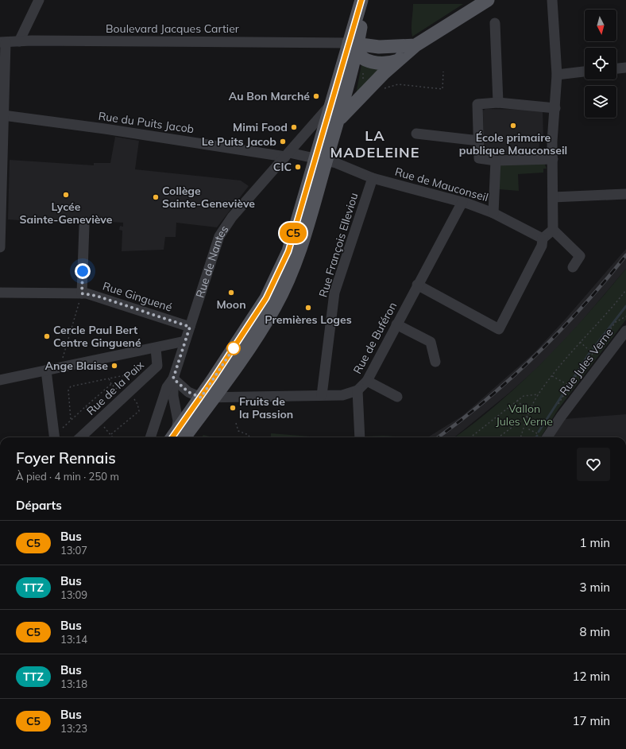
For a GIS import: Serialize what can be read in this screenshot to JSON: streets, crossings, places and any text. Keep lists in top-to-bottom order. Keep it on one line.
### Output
{"streets":{"main road":["Rue de Nantes"],"street":["Boulevard Jacques Cartier","Rue du Puits Jacob","Rue de Mauconseil","Rue François Elleviou","Rue Ginguené","Rue de Buféron","Rue Jules Verne","Rue de la Paix"]},"crossings":[["Boulevard Jacques Cartier","Rue de Nantes"],["Rue du Puits Jacob","Rue de Mauconseil"],["Rue du Puits Jacob","Rue de Nantes"],["Rue de Mauconseil","Rue François Elleviou"],["Rue de Mauconseil","Rue de Nantes"],["Rue de Mauconseil","Rue de Buféron"],["Rue François Elleviou","Rue de Buféron"],["Rue de Nantes","Rue Ginguené"],["Rue de Nantes","Rue de Buféron"]],"districts":["LA MADELEINE"],"parks":["Vallon Jules Verne"],"places":["Au Bon Marché","École primaire publique Mauconseil","Mimi Food","Le Puits Jacob","CIC","Lycée Sainte-Geneviève","Collège Sainte-Geneviève","Moon","Premières Loges","Cercle Paul Bert Centre Ginguené","Ange Blaise","Fruits de la Passion"],"lines":["bus line C5"],"north":"bottom","page":{"on_map":"C5","heading":[["Foyer Rennais","À pied · 4 min · 250 m"],"Départs"],"list":[{"mark":"C5","name":"Bus","note":"13:07","value":"1 min"},{"mark":"TTZ","name":"Bus","note":"13:09","value":"3 min"},{"mark":"C5","name":"Bus","note":"13:14","value":"8 min"},{"mark":"TTZ","name":"Bus","note":"13:18","value":"12 min"},{"mark":"C5","name":"Bus","note":"13:23","value":"17 min"}]}}
